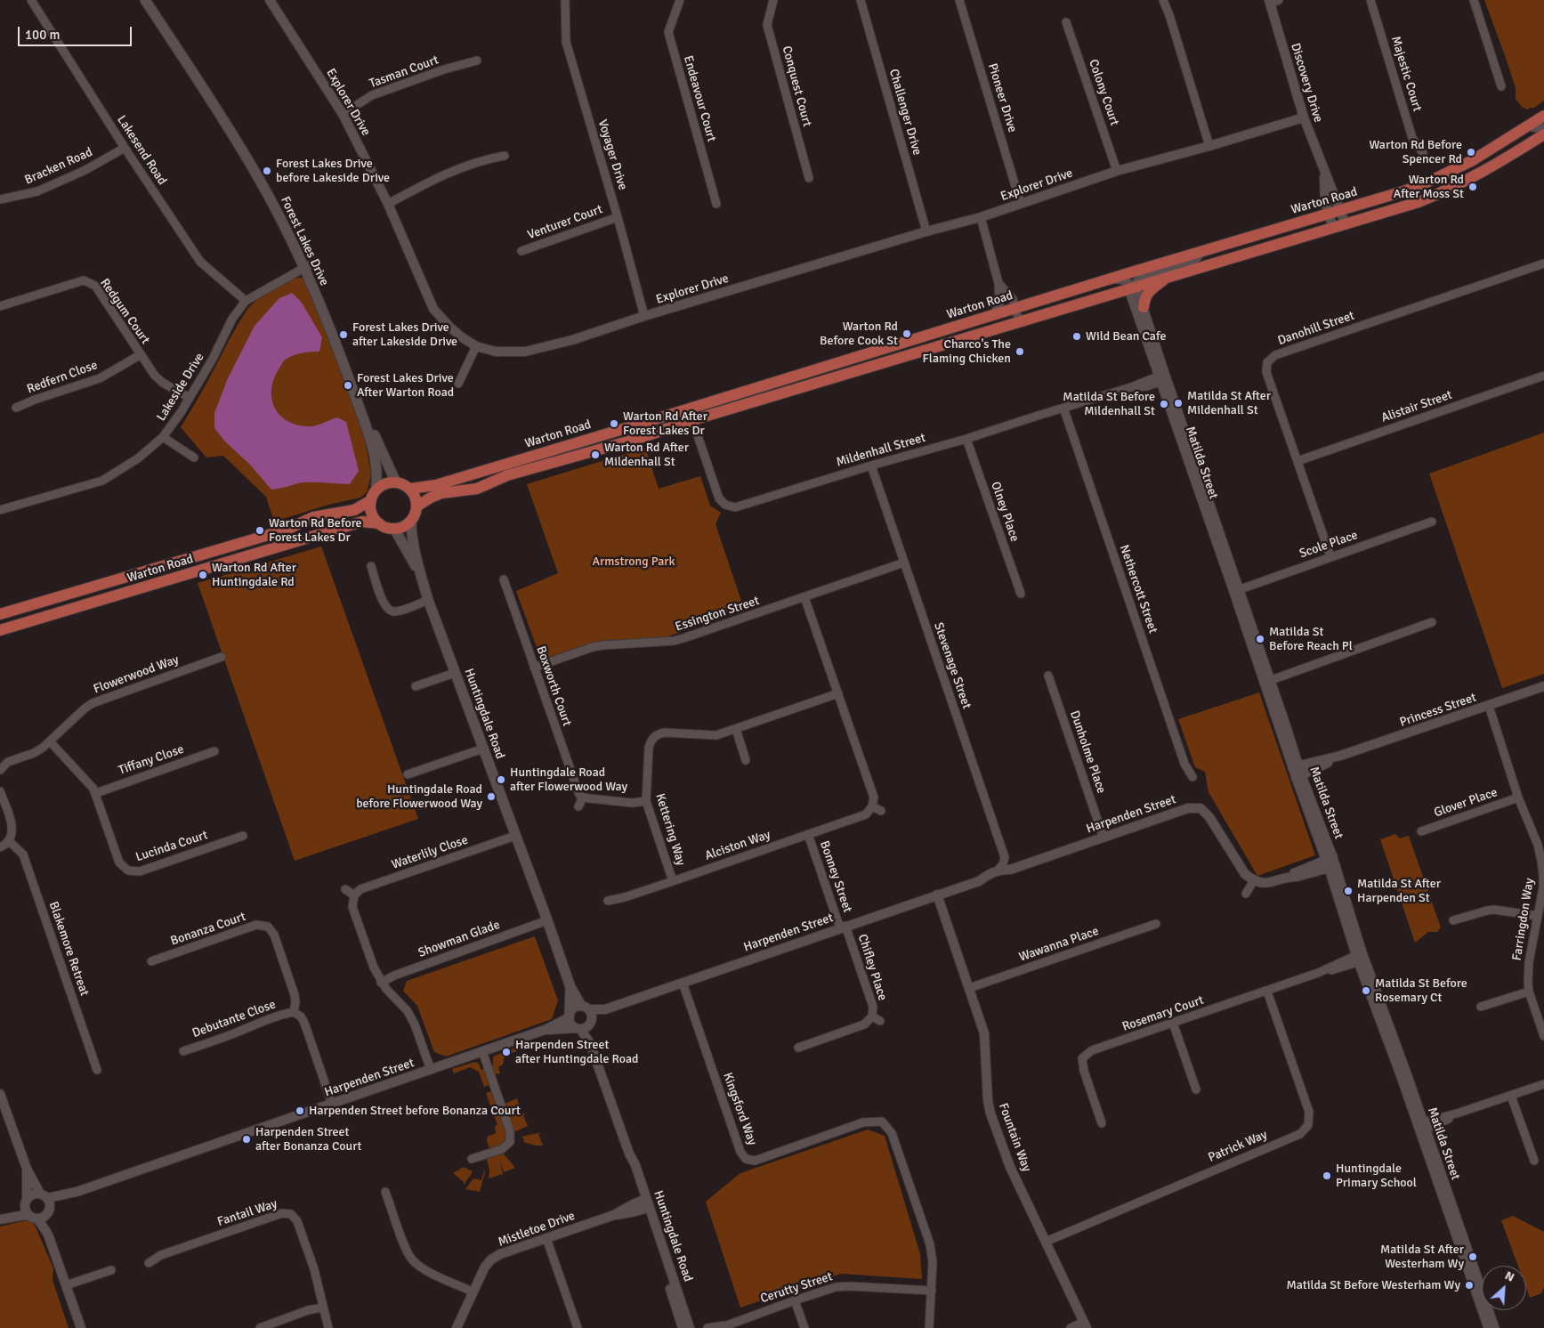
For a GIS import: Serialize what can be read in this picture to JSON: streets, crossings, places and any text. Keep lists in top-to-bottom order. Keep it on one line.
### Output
{"streets":{"main road":["Warton Road","Forest Lakes Drive","Huntingdale Road"],"street":["Tasman Court","Majestic Court","Discovery Drive","Conquest Court","Colony Court","Pioneer Drive","Endeavour Court","Explorer Drive","Challenger Drive","Lakesend Road","Voyager Drive","Bracken Road","Venturer Court","Redgum Court","Danohill Street","Redfern Close","Lakeside Drive","Alistair Street","Mildenhall Street","Matilda Street","Olney Place","Scole Place","Nethercott Street","Essington Street","Stevenage Street","Flowerwood Way","Boxworth Court","Princess Street","Dunholme Place","Tiffany Close","Glover Place","Harpenden Street","Kettering Way","Alciston Way","Lucinda Court","Waterlily Close","Bonney Street","Farringdon Way","Bonanza Court","Showman Glade","Wawanna Place","Blakemore Retreat","Chifley Place","Rosemary Court","Debutante Close","Kingsford Way","Fountain Way","Patrick Way","Fantail Way","Mistletoe Drive","Cerutty Street"]},"crossings":[["Tasman Court","Explorer Drive"],["Discovery Drive","Explorer Drive"],["Discovery Drive","Warton Road"],["Colony Court","Explorer Drive"],["Pioneer Drive","Explorer Drive"],["Explorer Drive","Challenger Drive"],["Explorer Drive","Voyager Drive"],["Lakesend Road","Bracken Road"],["Lakesend Road","Lakeside Drive"],["Voyager Drive","Venturer Court"],["Warton Road","Forest Lakes Drive"],["Warton Road","Mildenhall Street"],["Warton Road","Matilda Street"],["Warton Road","Huntingdale Road"],["Forest Lakes Drive","Lakeside Drive"],["Forest Lakes Drive","Huntingdale Road"],["Redgum Court","Redfern Close"],["Redgum Court","Lakeside Drive"],["Danohill Street","Alistair Street"],["Danohill Street","Scole Place"],["Mildenhall Street","Matilda Street"],["Mildenhall Street","Olney Place"],["Mildenhall Street","Nethercott Street"],["Mildenhall Street","Stevenage Street"],["Matilda Street","Scole Place"],["Matilda Street","Princess Street"],["Matilda Street","Rosemary Court"],["Essington Street","Stevenage Street"],["Essington Street","Boxworth Court"],["Stevenage Street","Harpenden Street"],["Flowerwood Way","Lucinda Court"],["Princess Street","Farringdon Way"],["Huntingdale Road","Harpenden Street"],["Huntingdale Road","Waterlily Close"],["Huntingdale Road","Showman Glade"],["Huntingdale Road","Mistletoe Drive"],["Dunholme Place","Harpenden Street"],["Tiffany Close","Lucinda Court"],["Glover Place","Farringdon Way"],["Harpenden Street","Bonney Street"],["Harpenden Street","Chifley Place"],["Harpenden Street","Kingsford Way"],["Harpenden Street","Fountain Way"],["Kettering Way","Alciston Way"],["Alciston Way","Bonney Street"],["Bonney Street","Chifley Place"],["Bonanza Court","Debutante Close"],["Wawanna Place","Fountain Way"],["Rosemary Court","Patrick Way"],["Kingsford Way","Cerutty Street"],["Fountain Way","Patrick Way"]],"parks":["Armstrong Park"],"places":["Warton Rd Before Spencer Rd","Forest Lakes Drive before Lakeside Drive","Warton Rd After Moss St","Warton Rd Before Cook St","Forest Lakes Drive after Lakeside Drive","Wild Bean Cafe","Charco's The Flaming Chicken","Forest Lakes Drive After Warton Road","Matilda St After Mildenhall St","Matilda St Before Mildenhall St","Warton Rd After Forest Lakes Dr","Warton Rd After Mildenhall St","Warton Rd Before Forest Lakes Dr","Warton Rd After Huntingdale Rd","Matilda St Before Reach Pl","Huntingdale Road after Flowerwood Way","Huntingdale Road before Flowerwood Way","Matilda St After Harpenden St","Matilda St Before Rosemary Ct","Harpenden Street after Huntingdale Road","Harpenden Street before Bonanza Court","Harpenden Street after Bonanza Court","Huntingdale Primary School","Matilda St After Westerham Wy","Matilda St Before Westerham Wy"],"scale_bar":"100 m","north":"top right"}
